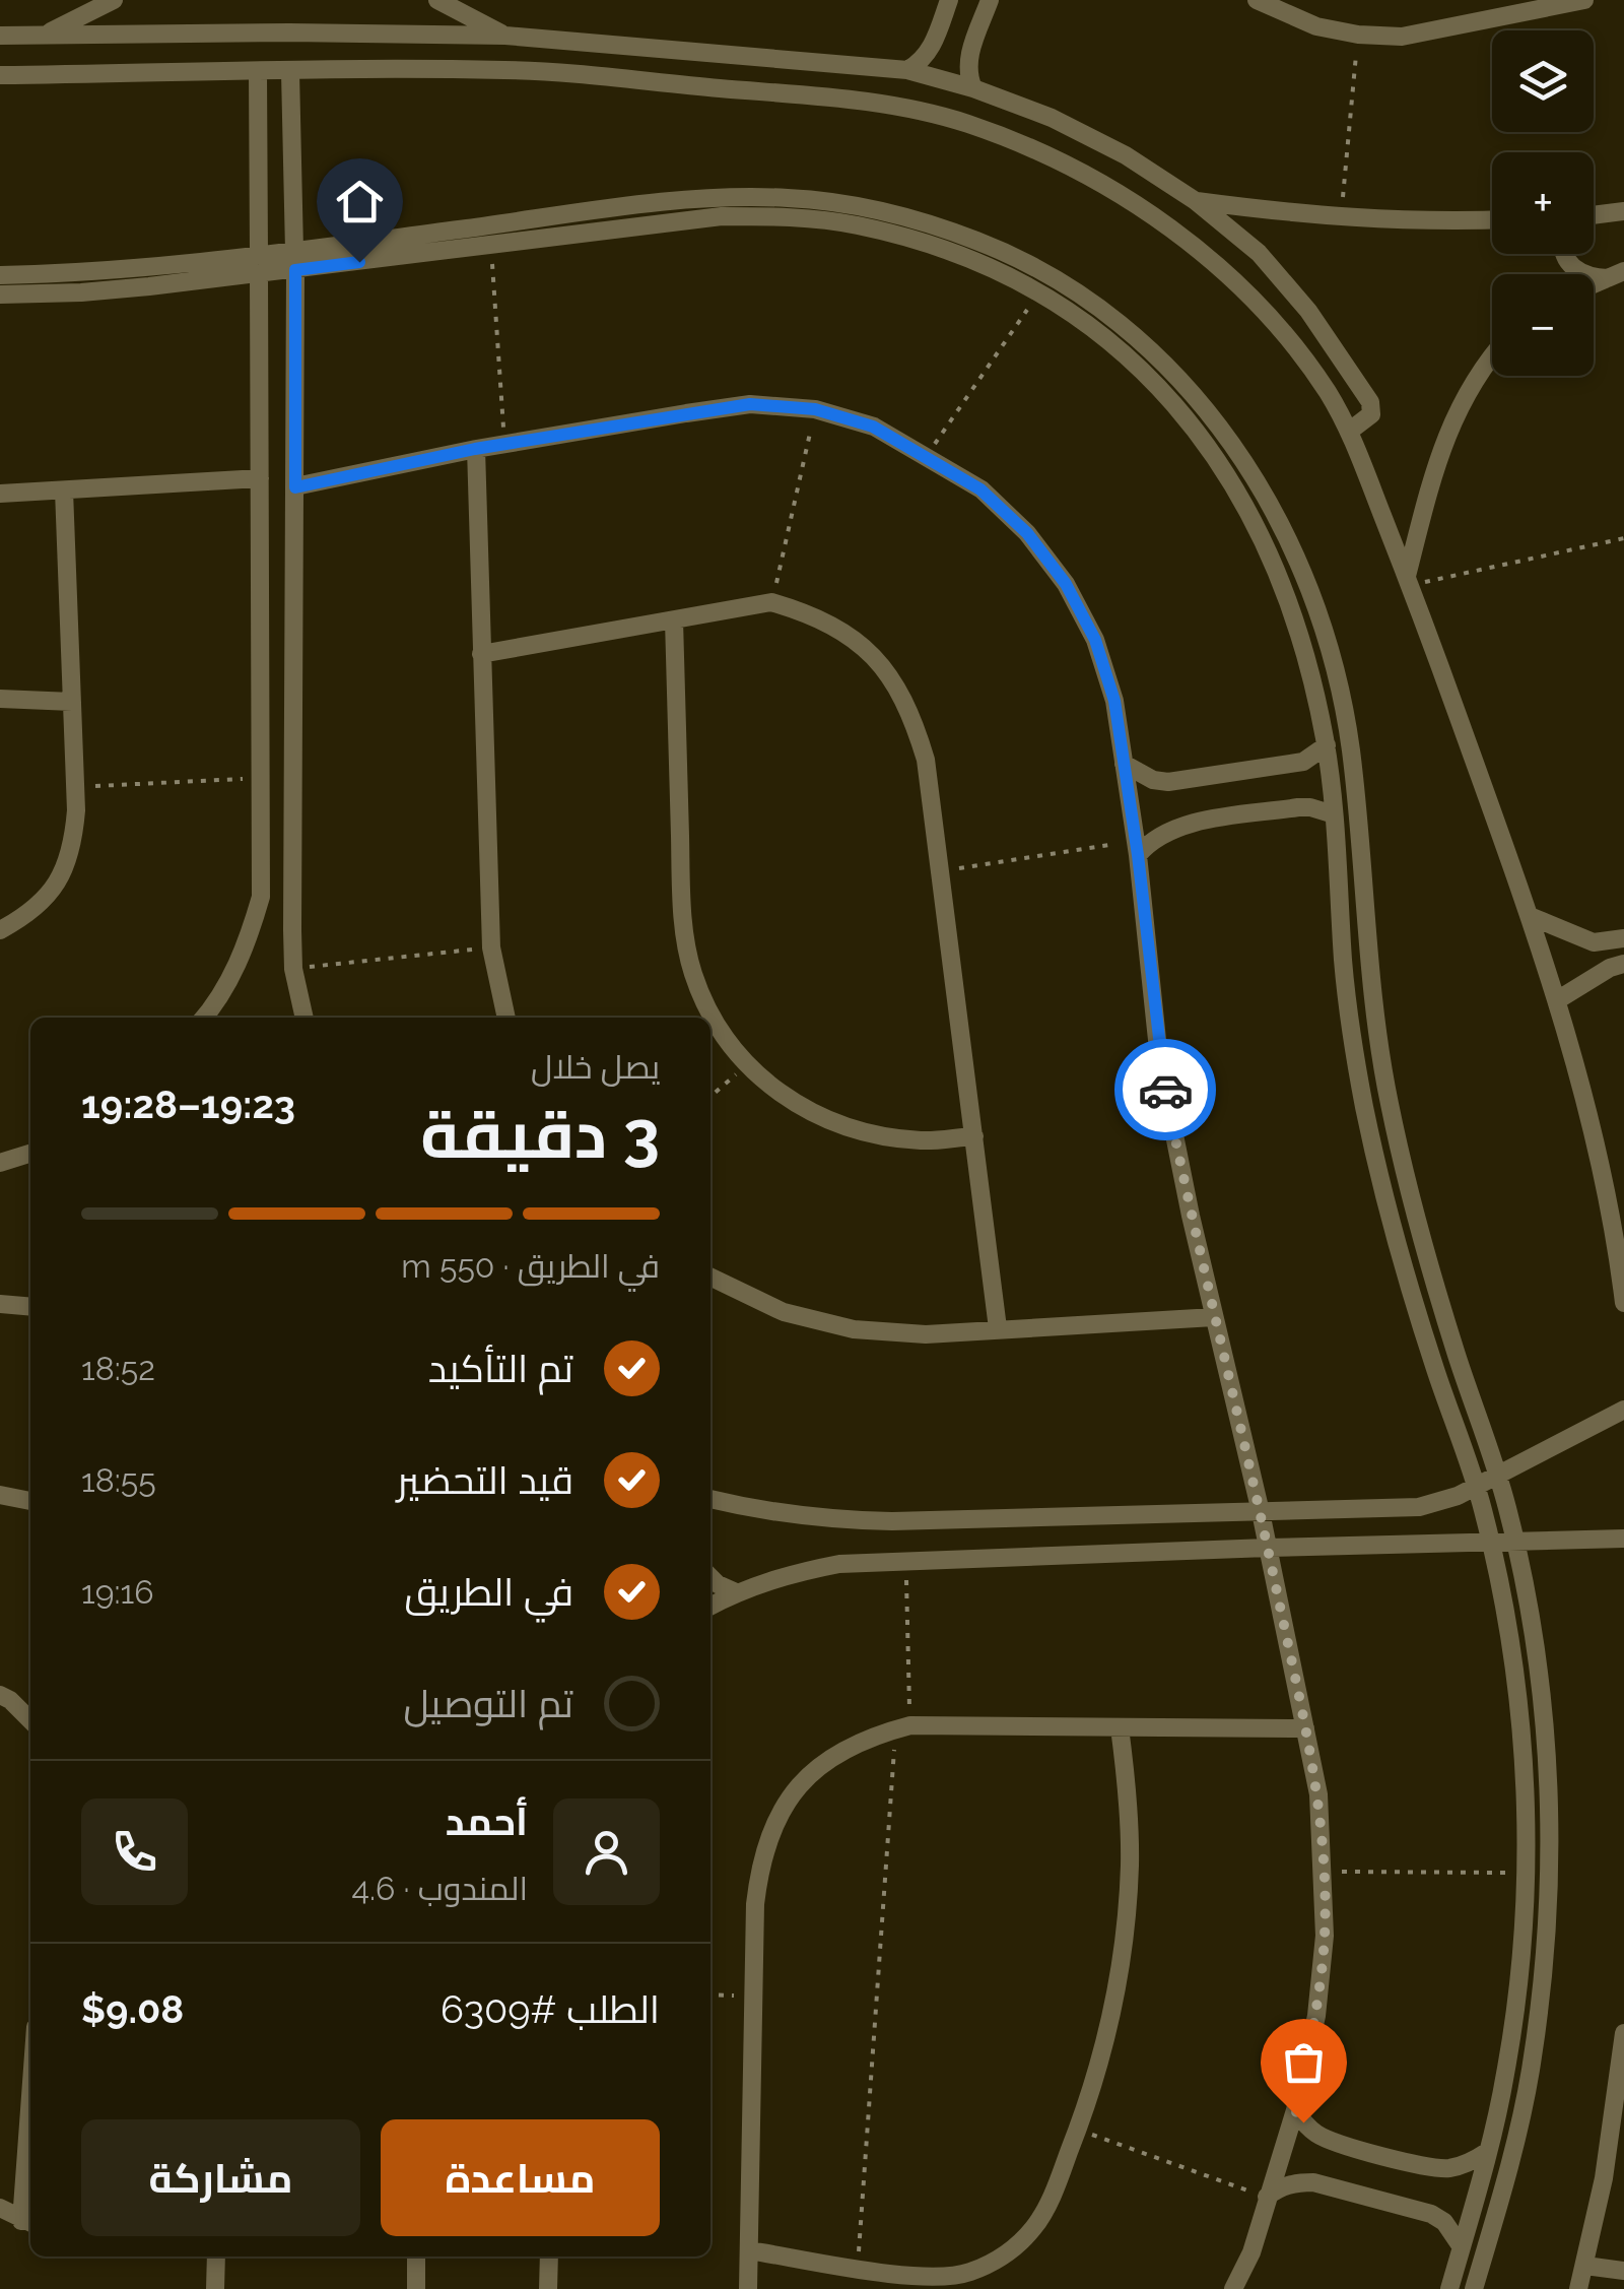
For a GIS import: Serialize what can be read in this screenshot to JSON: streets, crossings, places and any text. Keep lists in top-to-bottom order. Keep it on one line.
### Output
{"page":{"map_buttons":["+","−"],"heading":["3 دقيقة","يصل خلال","19:23–19:28"],"panel":["أحمد","المندوب · 4.6","الطلب #6309","$9.08"],"bar":"في الطريق · 550 m","list":[["تم التأكيد","18:52"],["قيد التحضير","18:55"],["في الطريق","19:16"],"تم التوصيل"],"buttons":["مساعدة","مشاركة"]}}
